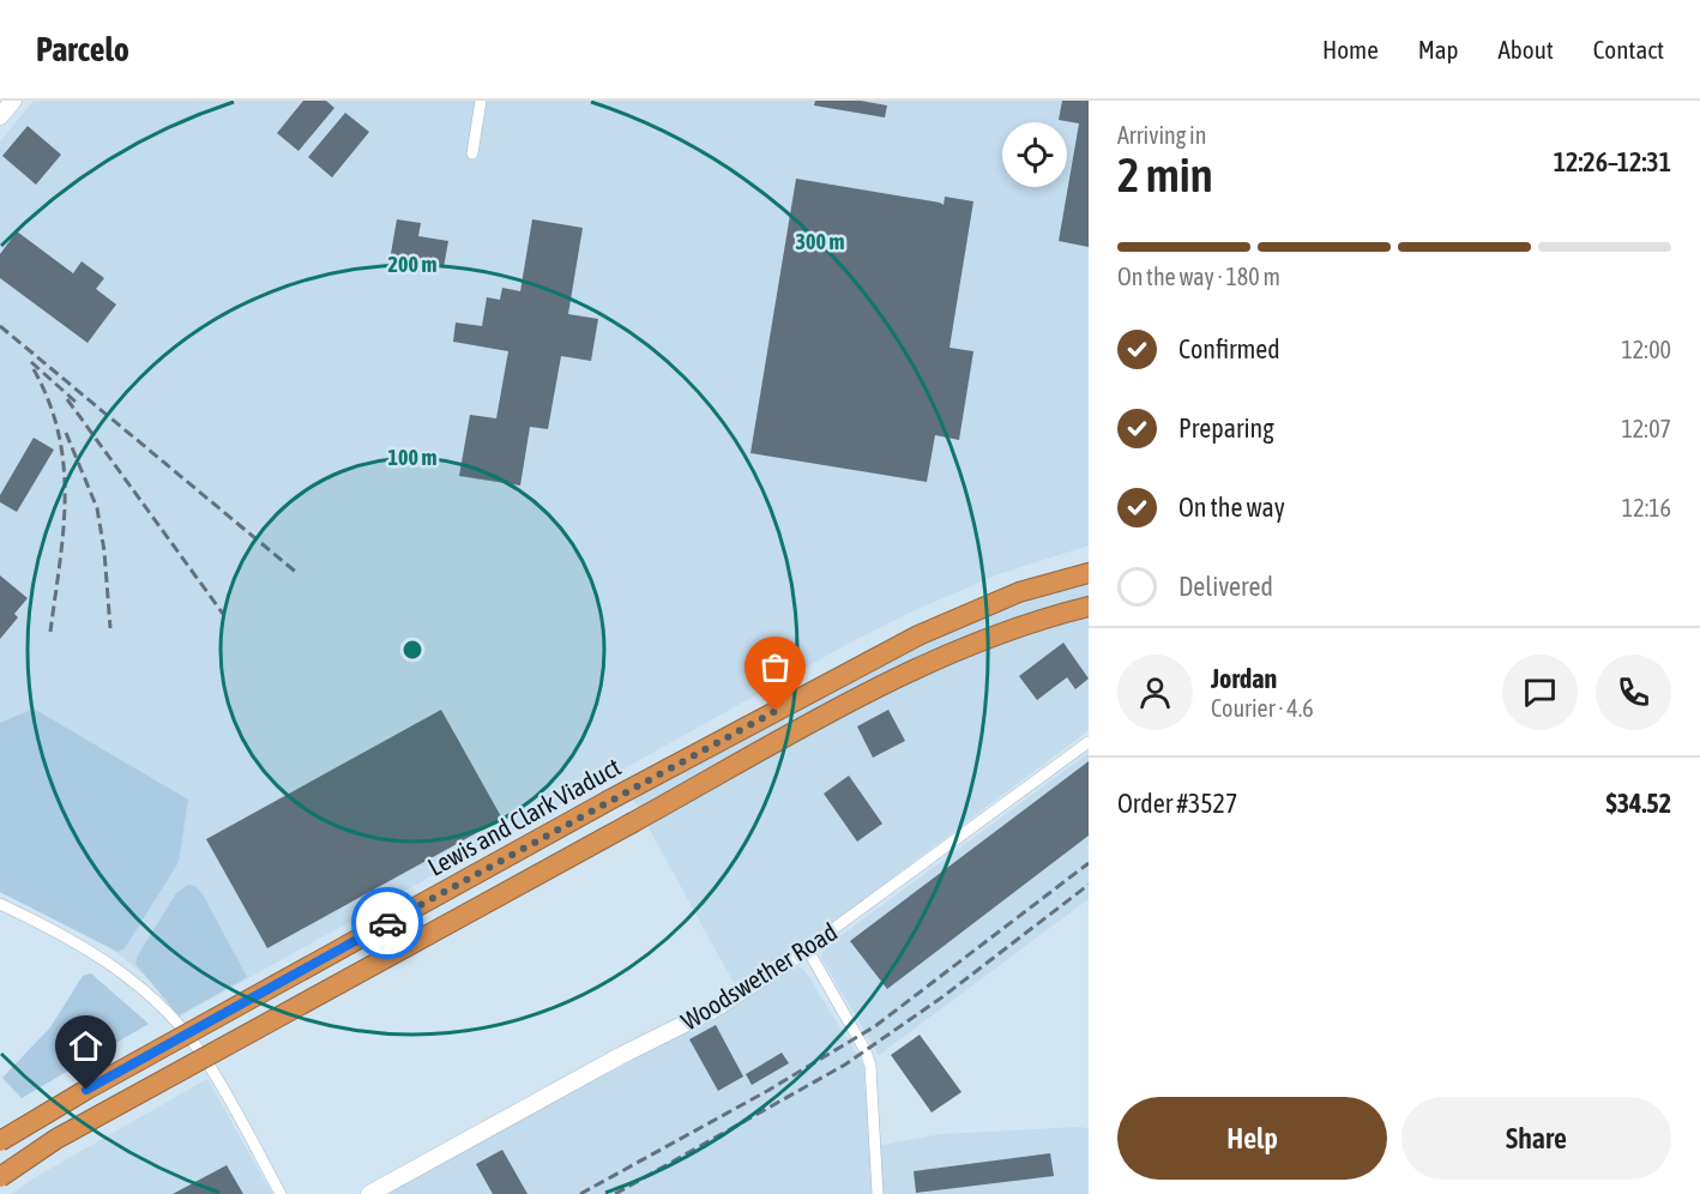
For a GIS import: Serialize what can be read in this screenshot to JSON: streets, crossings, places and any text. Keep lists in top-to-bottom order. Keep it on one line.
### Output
{"streets":{"highway":["Lewis and Clark Viaduct"],"street":["Woodswether Road"]},"page":{"header":"Parcelo","nav":["Home","Map","About","Contact"],"heading":["2 min","Arriving in","12:26–12:31"],"panel":["Jordan","Courier · 4.6","Order #3527","$34.52"],"bar":"On the way · 180 m","list":[["Confirmed","12:00"],["Preparing","12:07"],["On the way","12:16"],"Delivered"],"buttons":["Help","Share"]},"rings":["300 m","200 m","100 m"]}
